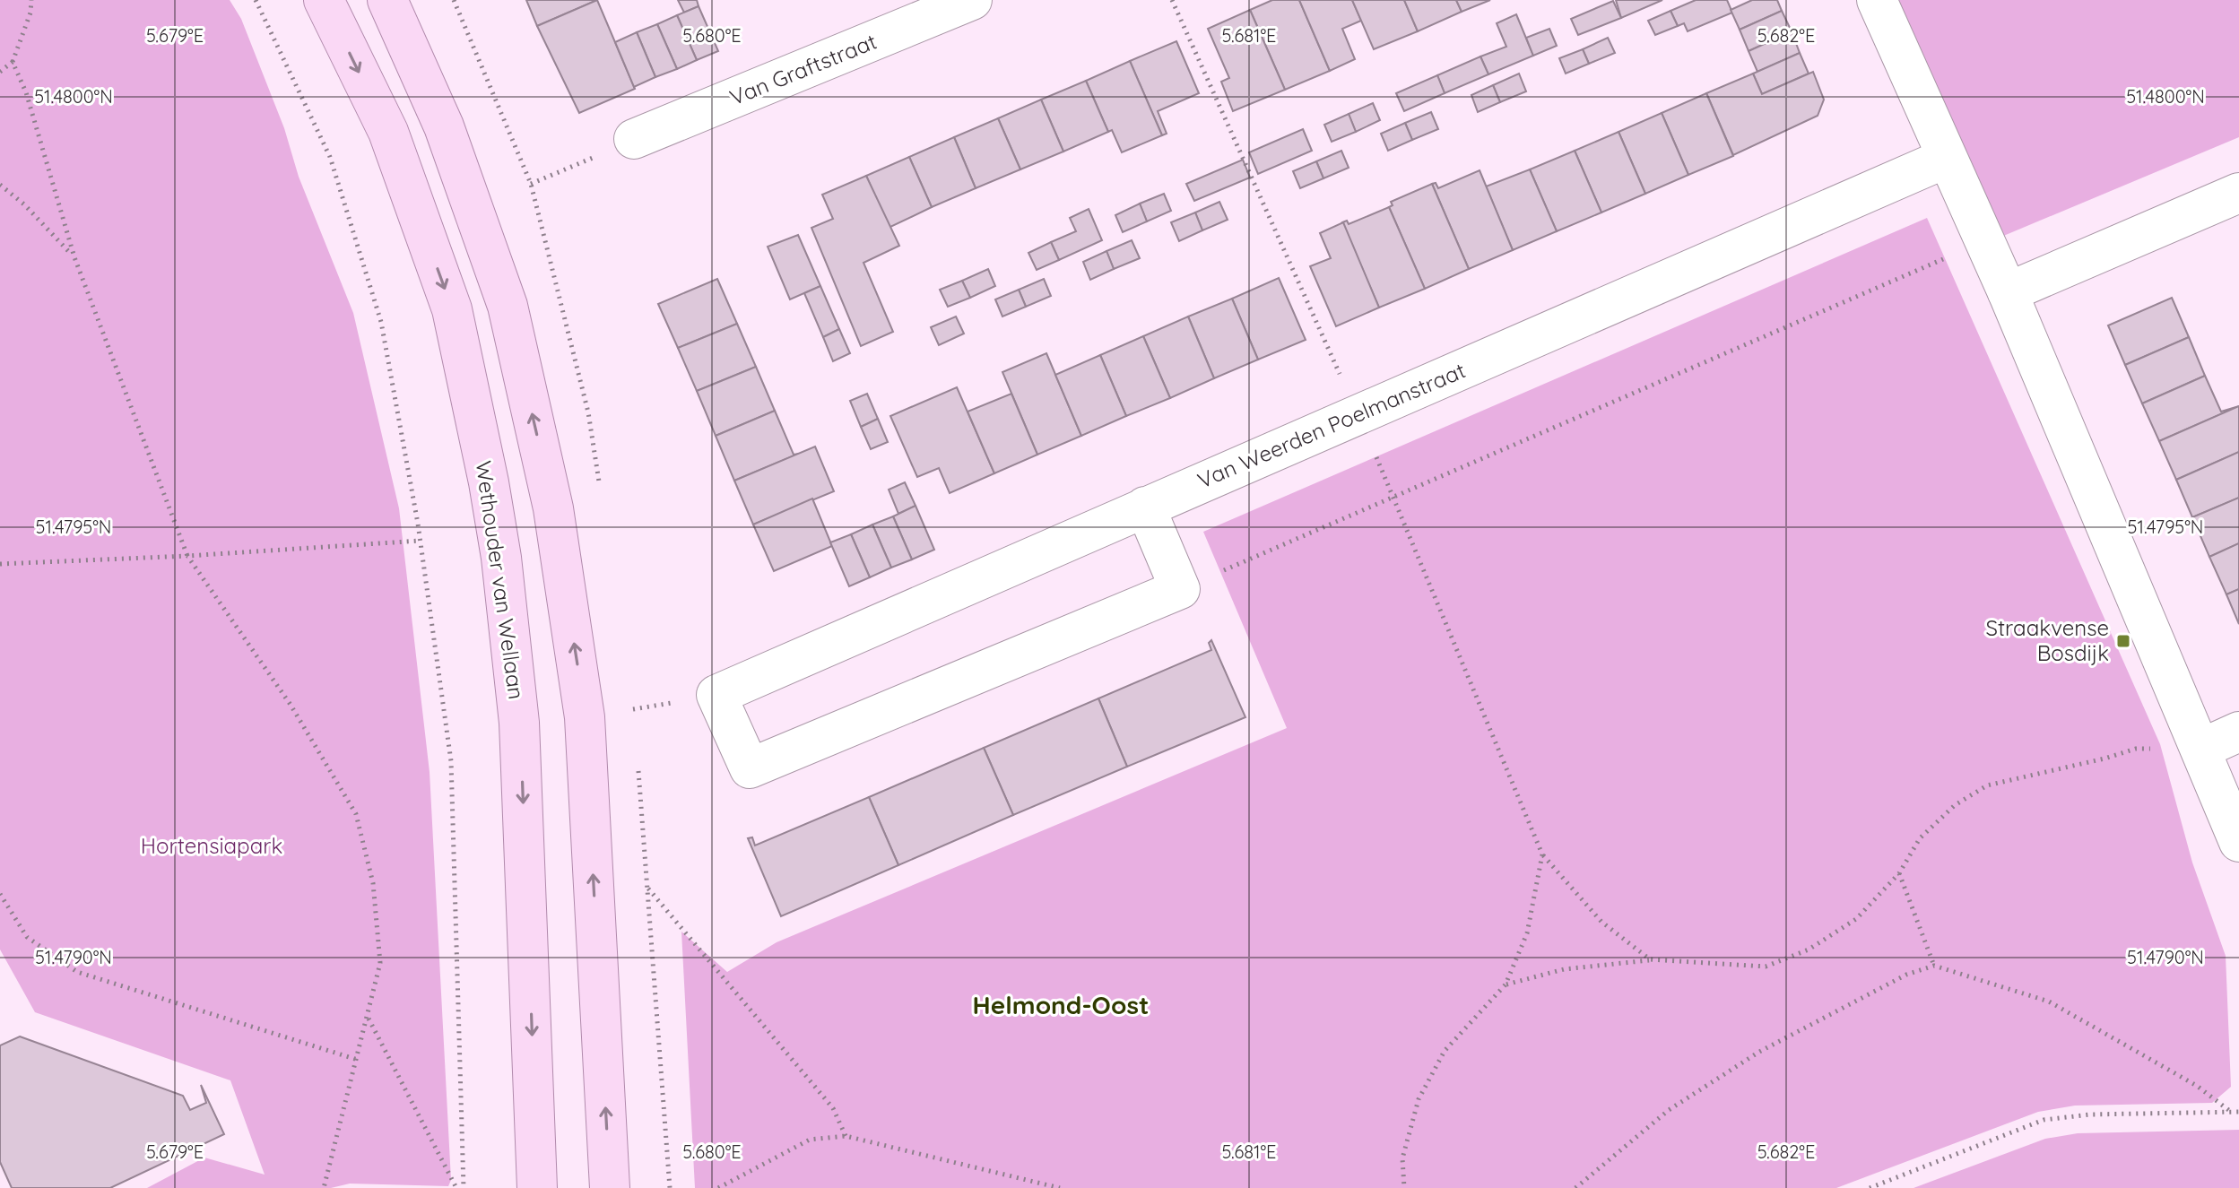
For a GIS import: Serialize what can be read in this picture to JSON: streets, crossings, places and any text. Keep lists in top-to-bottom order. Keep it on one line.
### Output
{"streets":{"main road":["Wethouder van Wellaan"],"street":["Van Graftstraat","Van Weerden Poelmanstraat"]},"districts":["Helmond-Oost"],"parks":["Hortensiapark"],"places":{"transit":["Straakvense Bosdijk"]},"coordinates":["5.679°E","5.680°E","5.681°E","5.682°E","51.4800°N","51.4795°N","51.4790°N"]}
